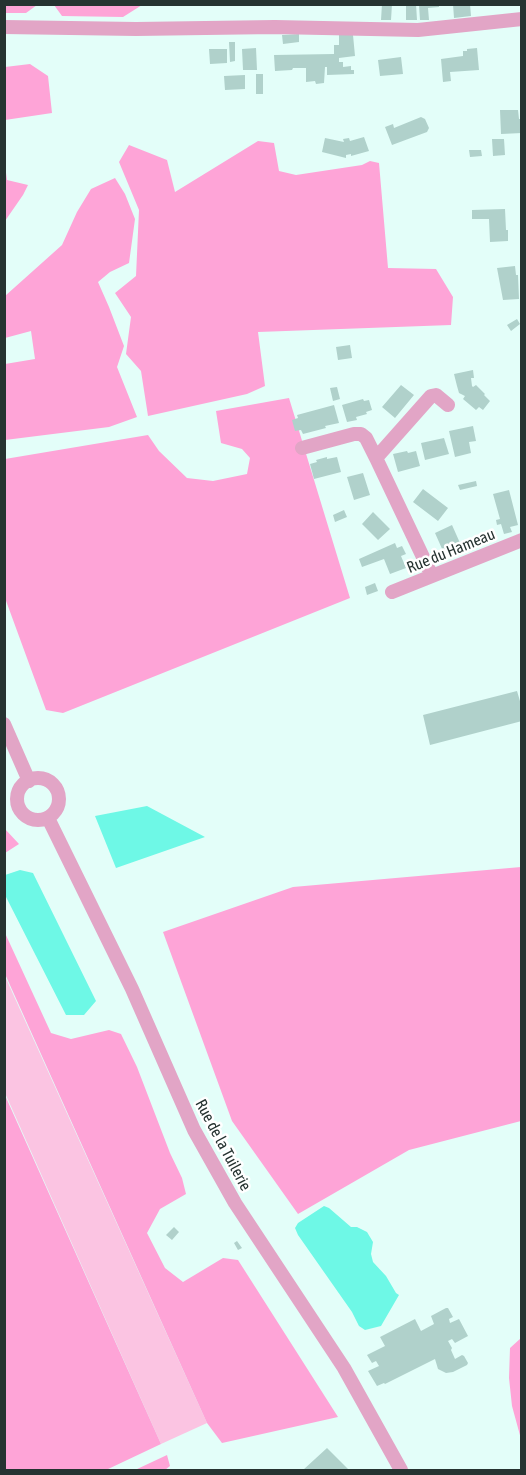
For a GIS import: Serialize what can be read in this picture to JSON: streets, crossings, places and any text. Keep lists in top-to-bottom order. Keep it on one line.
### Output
{"streets":{"street":["Rue du Hameau","Rue de la Tuilerie"]}}
